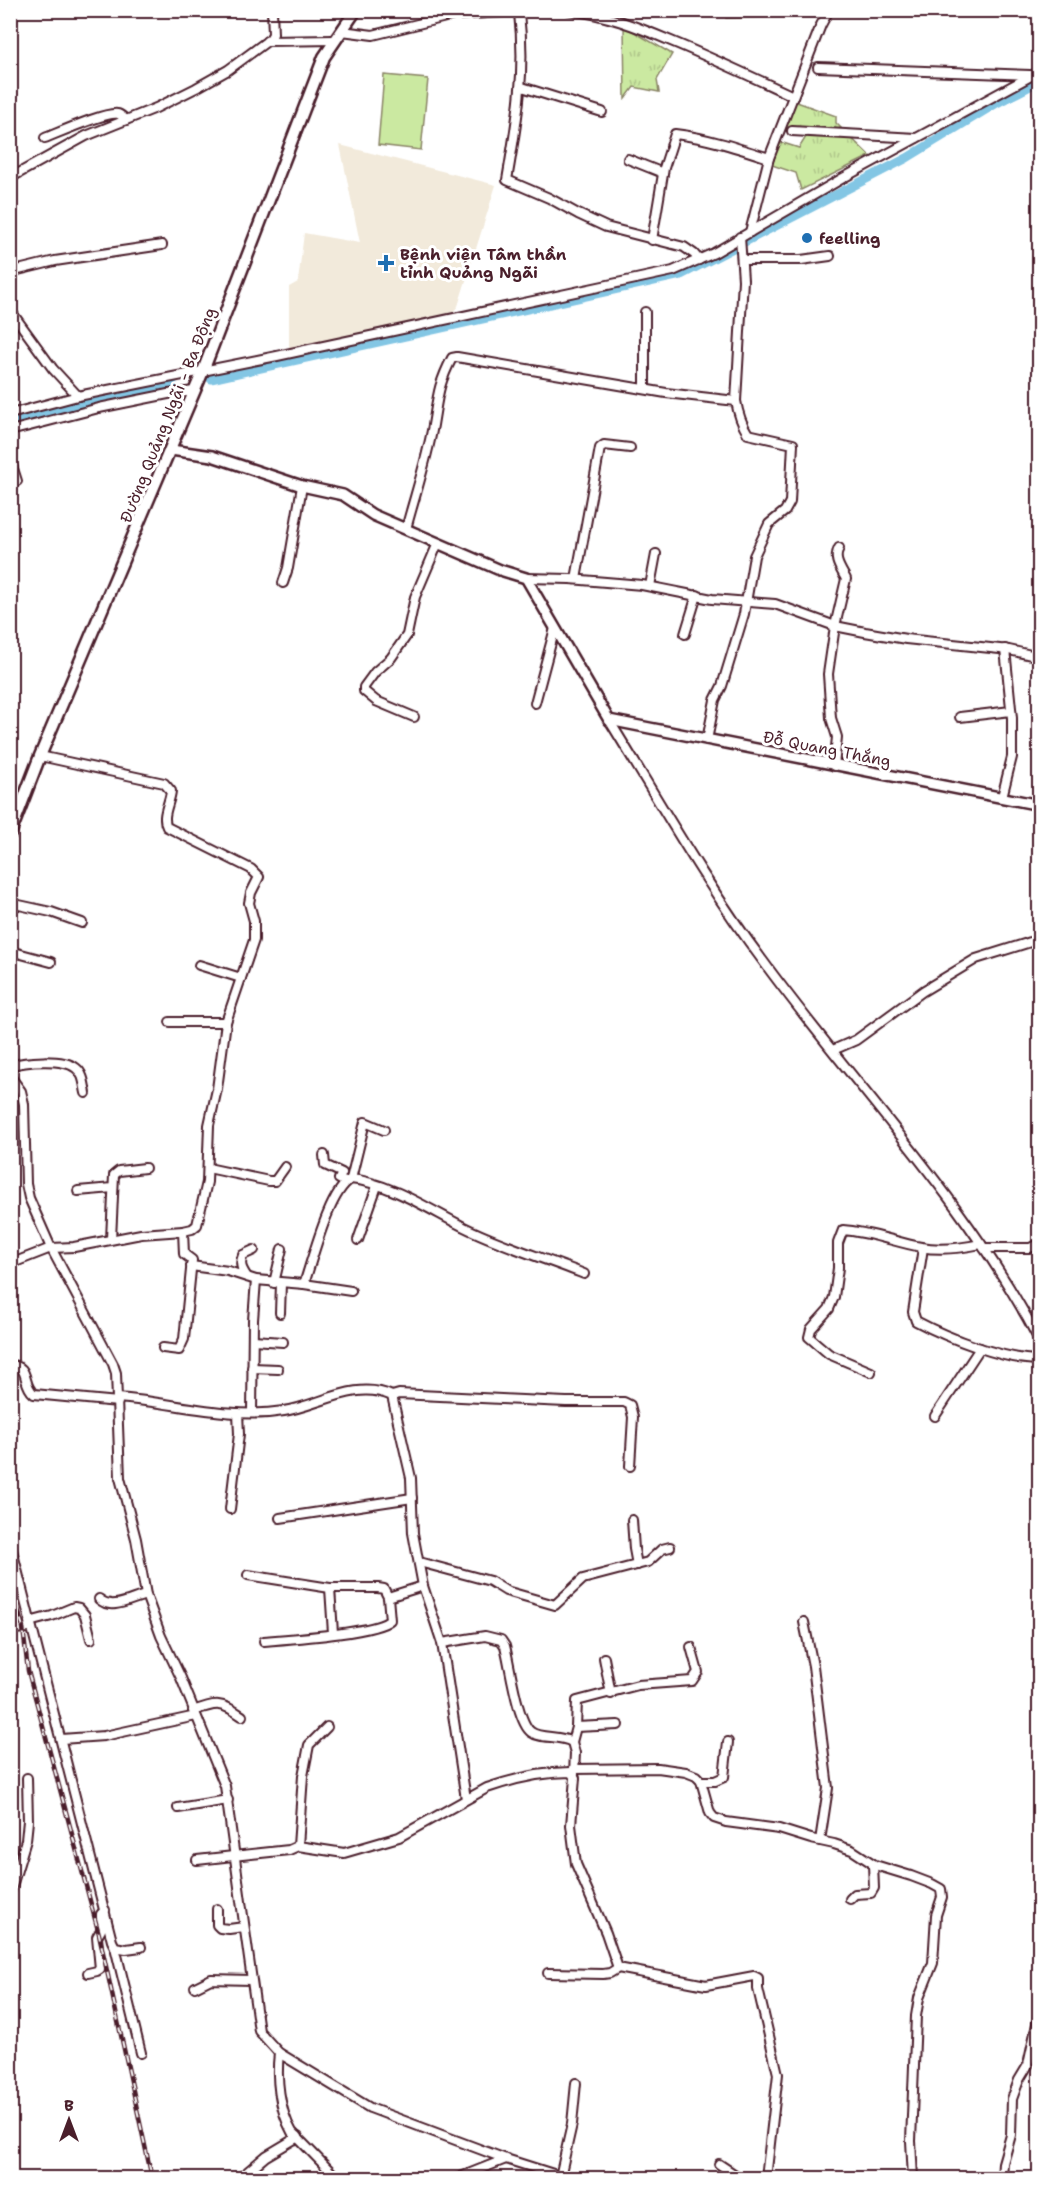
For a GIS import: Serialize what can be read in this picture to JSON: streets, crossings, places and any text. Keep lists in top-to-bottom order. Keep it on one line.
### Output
{"streets":{"main road":["Đường Quảng Ngãi - Ba Động"],"street":["Đỗ Quang Thắng"]},"places":{"other":["feelling"],"health":["Bệnh viện Tâm thần tỉnh Quảng Ngãi"]},"north":"top"}
